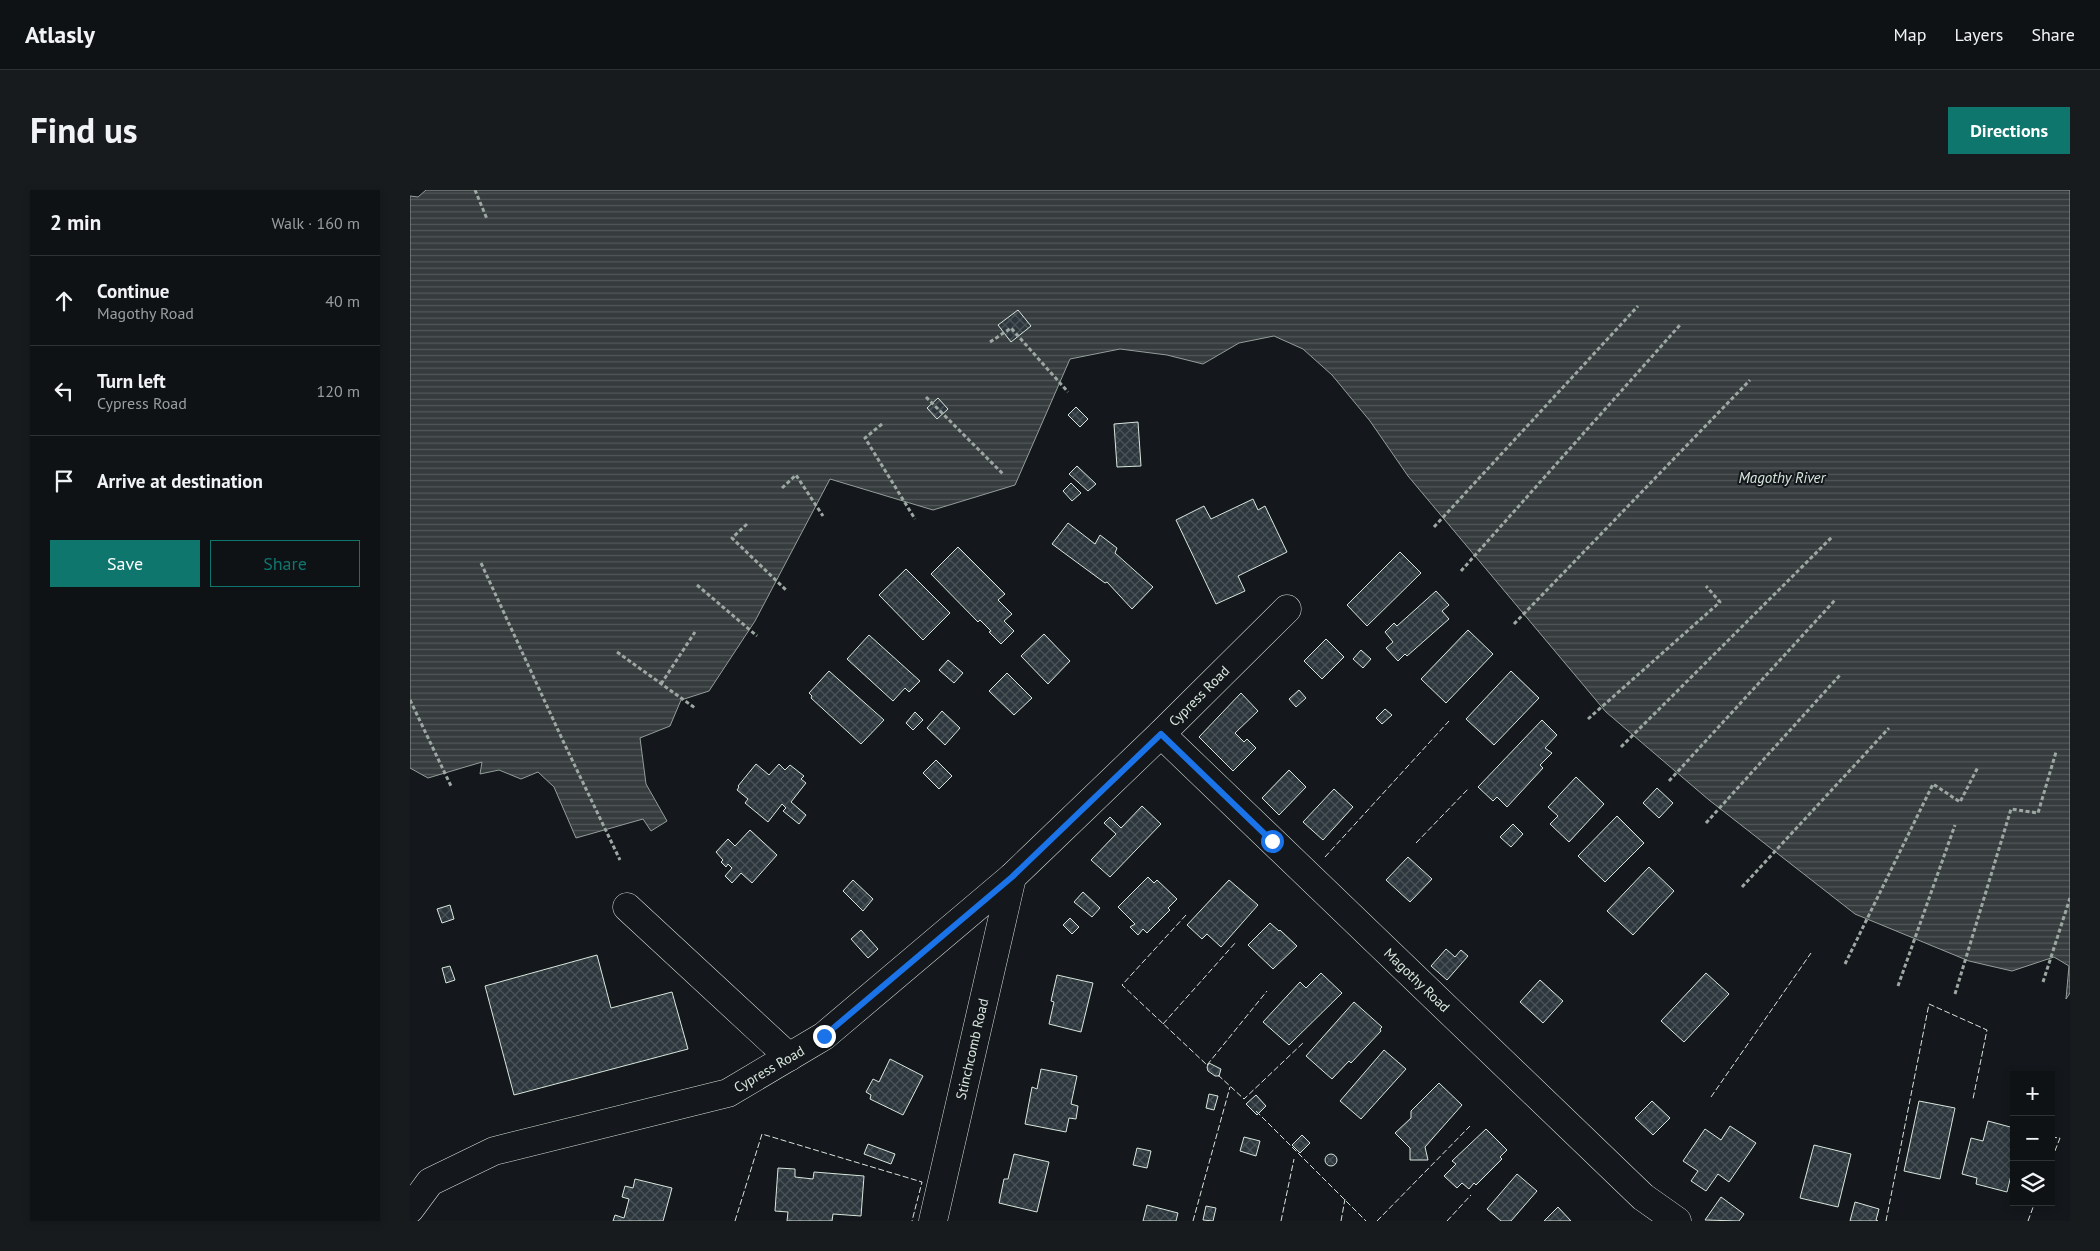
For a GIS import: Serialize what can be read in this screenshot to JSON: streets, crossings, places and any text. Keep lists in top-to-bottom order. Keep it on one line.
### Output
{"streets":{"street":["Cypress Road","Magothy Road","Stinchcomb Road"]},"crossings":[["Cypress Road","Magothy Road"],["Cypress Road","Stinchcomb Road"]],"water":["Magothy River"],"page":{"header":"Atlasly","nav":["Map","Layers","Share"],"title":"Find us","buttons":["Directions",["Save","Share"]],"heading":["2 min","Walk · 160 m"],"list":[["Continue","Magothy Road","40 m"],["Turn left","Cypress Road","120 m"],"Arrive at destination"],"map_buttons":["+","−"]}}
